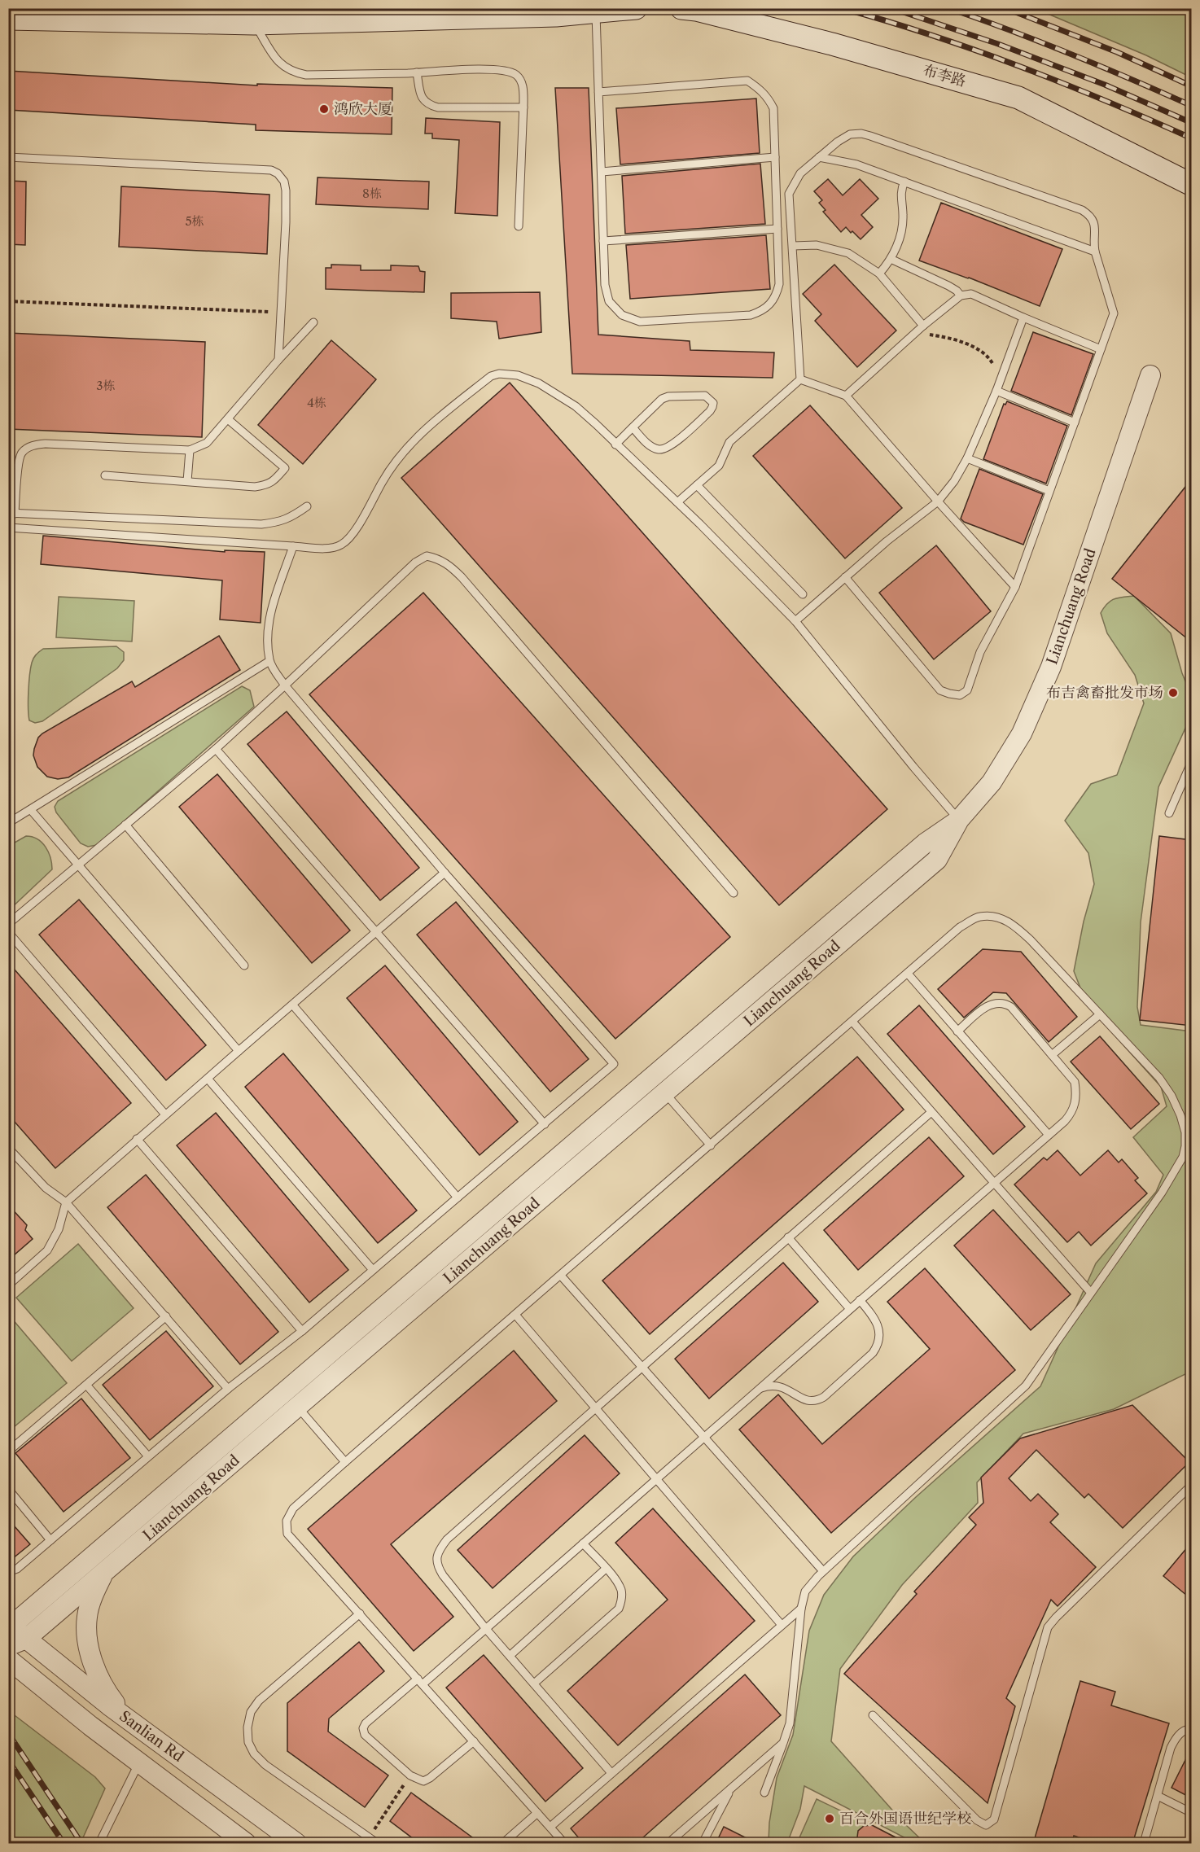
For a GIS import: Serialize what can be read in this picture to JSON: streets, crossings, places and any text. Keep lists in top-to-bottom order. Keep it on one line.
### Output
{"streets":{"main road":["布李路"],"street":["Lianchuang Road","Sanlian Rd"]},"crossings":[["Lianchuang Road","Sanlian Rd"]],"places":["鸿欣大厦","布吉禽畜批发市场","百合外国语世纪学校"],"house_numbers":["8栋","5栋","3栋","4栋"]}
